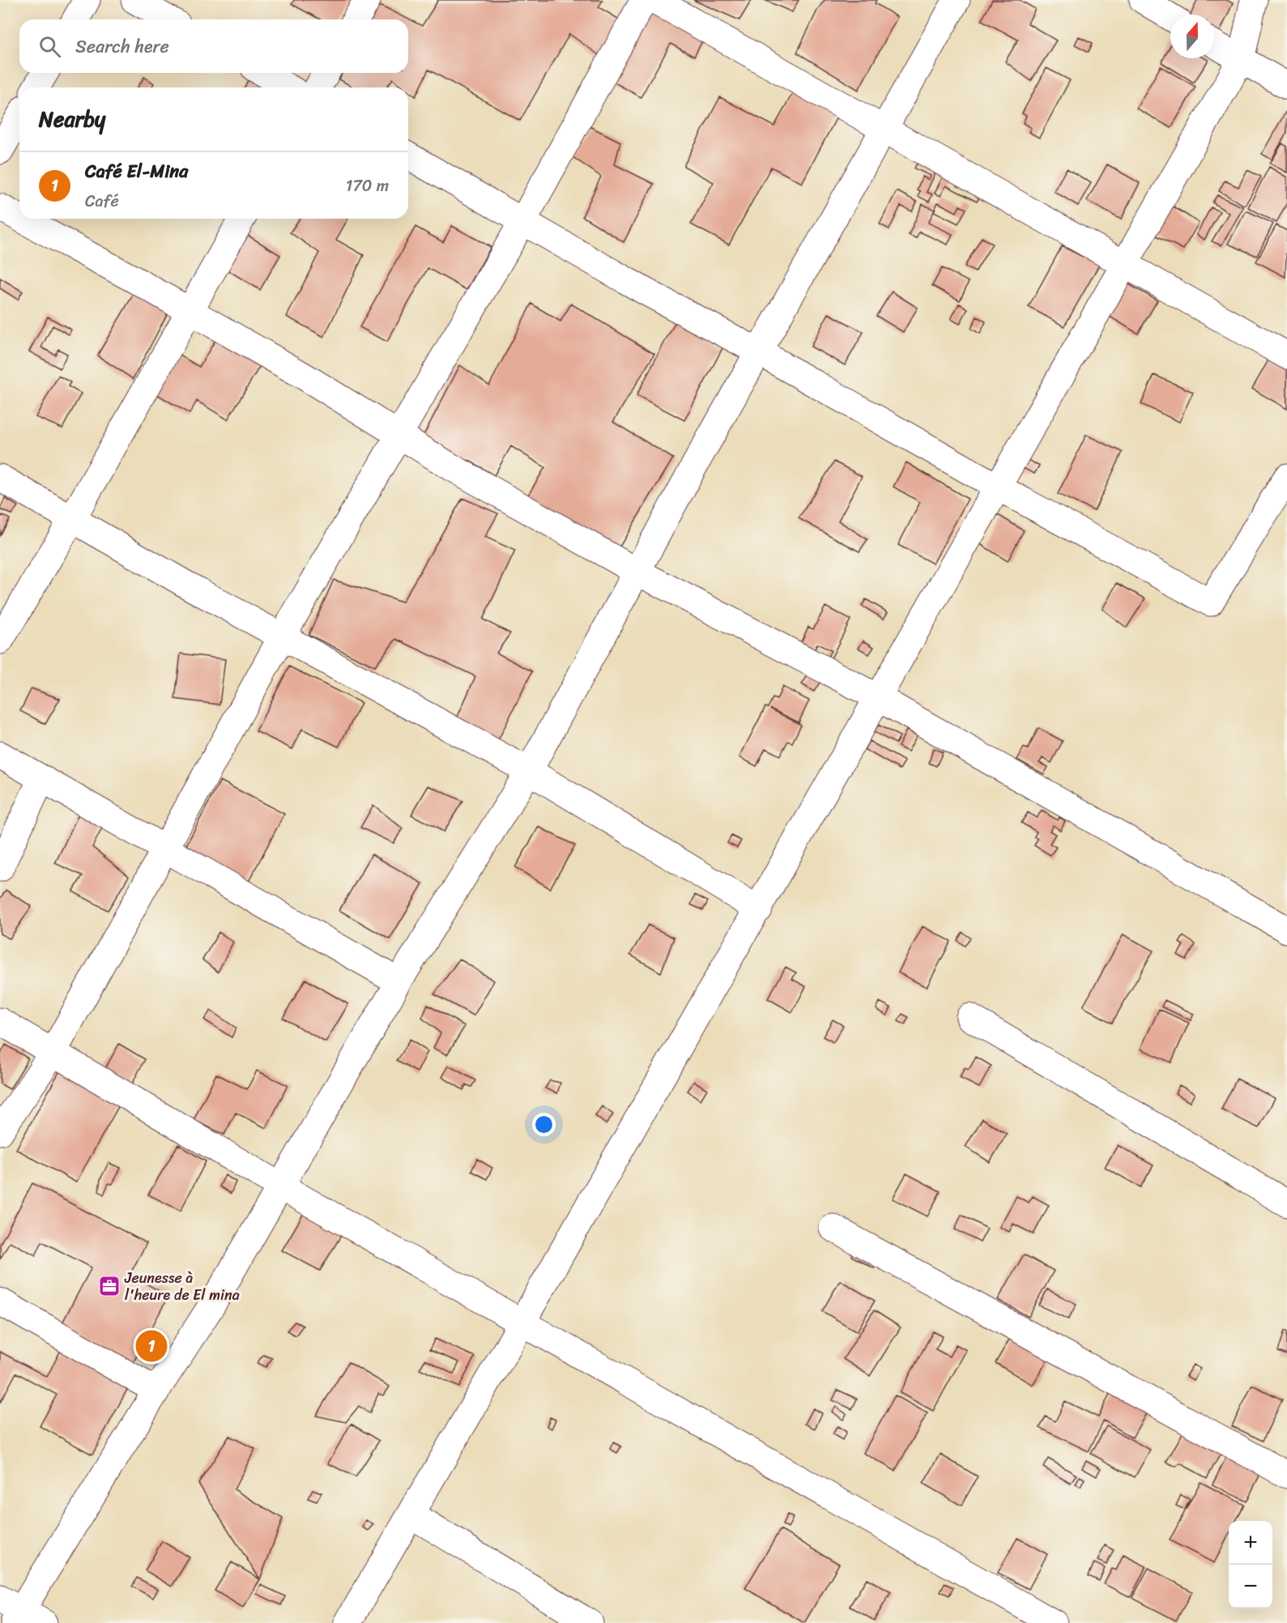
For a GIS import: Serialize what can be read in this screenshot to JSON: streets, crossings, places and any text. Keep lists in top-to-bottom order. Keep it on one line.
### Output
{"places":{"office":["Jeunesse à l'heure de El mina"]},"north":"top","page":{"search":"Search here","heading":"Nearby","list":[{"mark":"1","name":"Café El-Mina","note":"Café","value":"170 m"}],"pins":"1","map_buttons":["+","−"]}}
